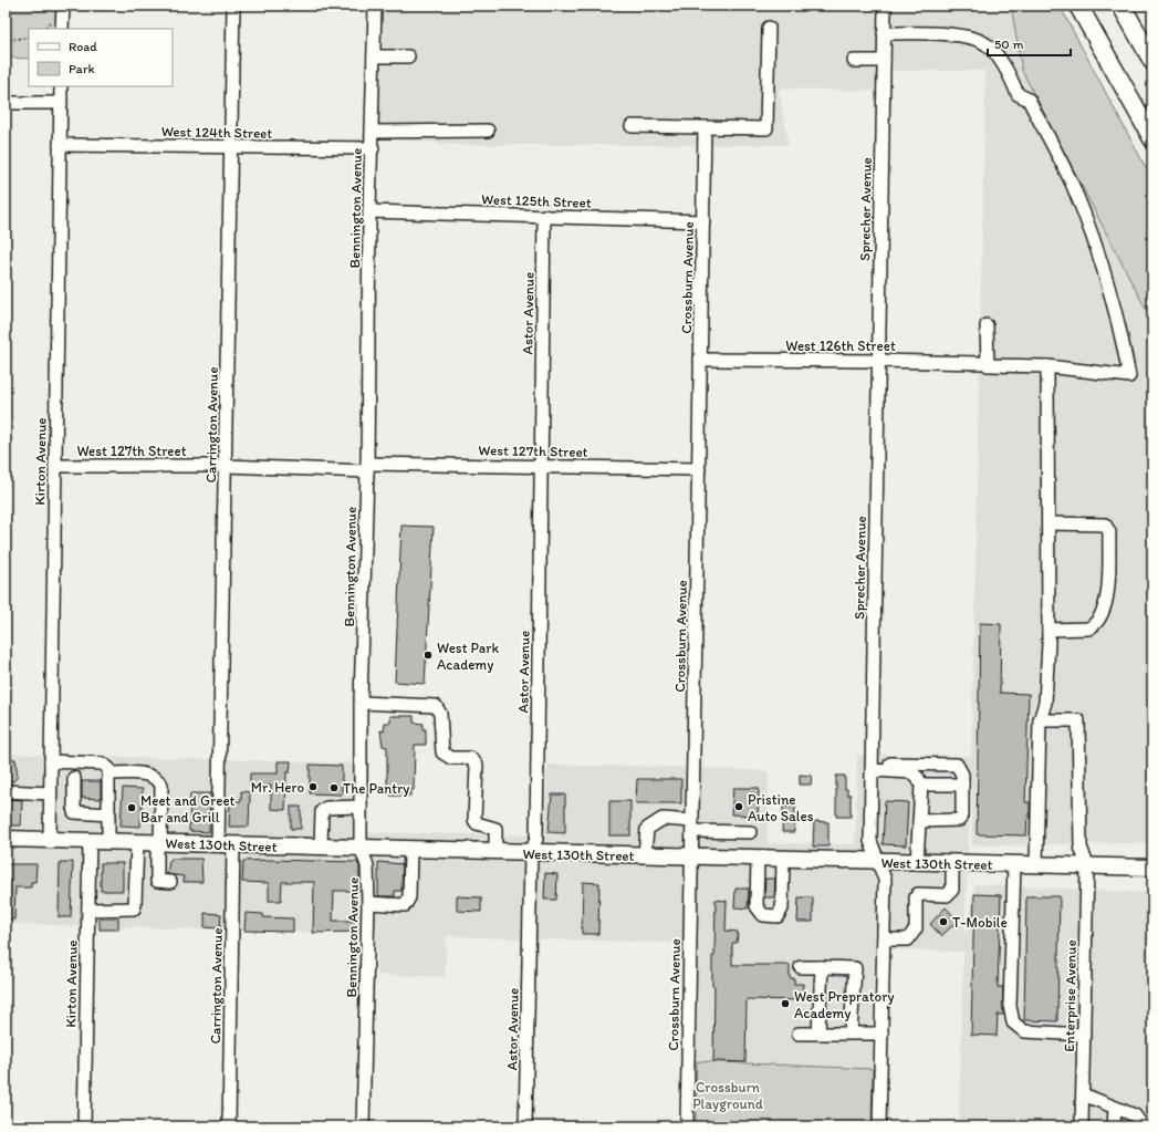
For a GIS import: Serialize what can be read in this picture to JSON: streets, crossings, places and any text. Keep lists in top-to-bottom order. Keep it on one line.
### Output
{"streets":{"main road":["West 130th Street"],"street":["West 124th Street","West 125th Street","Bennington Avenue","Sprecher Avenue","Crossburn Avenue","Astor Avenue","West 126th Street","Carrington Avenue","West 127th Street","Kirton Avenue","Enterprise Avenue"]},"crossings":[["West 124th Street","Bennington Avenue"],["West 124th Street","Carrington Avenue"],["West 124th Street","Kirton Avenue"],["West 125th Street","Bennington Avenue"],["West 125th Street","Crossburn Avenue"],["West 125th Street","Astor Avenue"],["Bennington Avenue","West 127th Street"],["Bennington Avenue","West 130th Street"],["Sprecher Avenue","West 126th Street"],["Sprecher Avenue","West 130th Street"],["Crossburn Avenue","West 126th Street"],["Crossburn Avenue","West 127th Street"],["Crossburn Avenue","West 130th Street"],["Astor Avenue","West 127th Street"],["Astor Avenue","West 130th Street"],["Carrington Avenue","West 127th Street"],["Carrington Avenue","West 130th Street"],["West 127th Street","Kirton Avenue"],["Kirton Avenue","West 130th Street"],["West 130th Street","Enterprise Avenue"]],"parks":["Crossburn Playground"],"places":["West Park Academy","Mr. Hero","The Pantry","Pristine Auto Sales","Meet and Greet Bar and Grill","T-Mobile","West Prepratory Academy"],"legend":["Road","Park"],"scale_bar":"50 m"}
